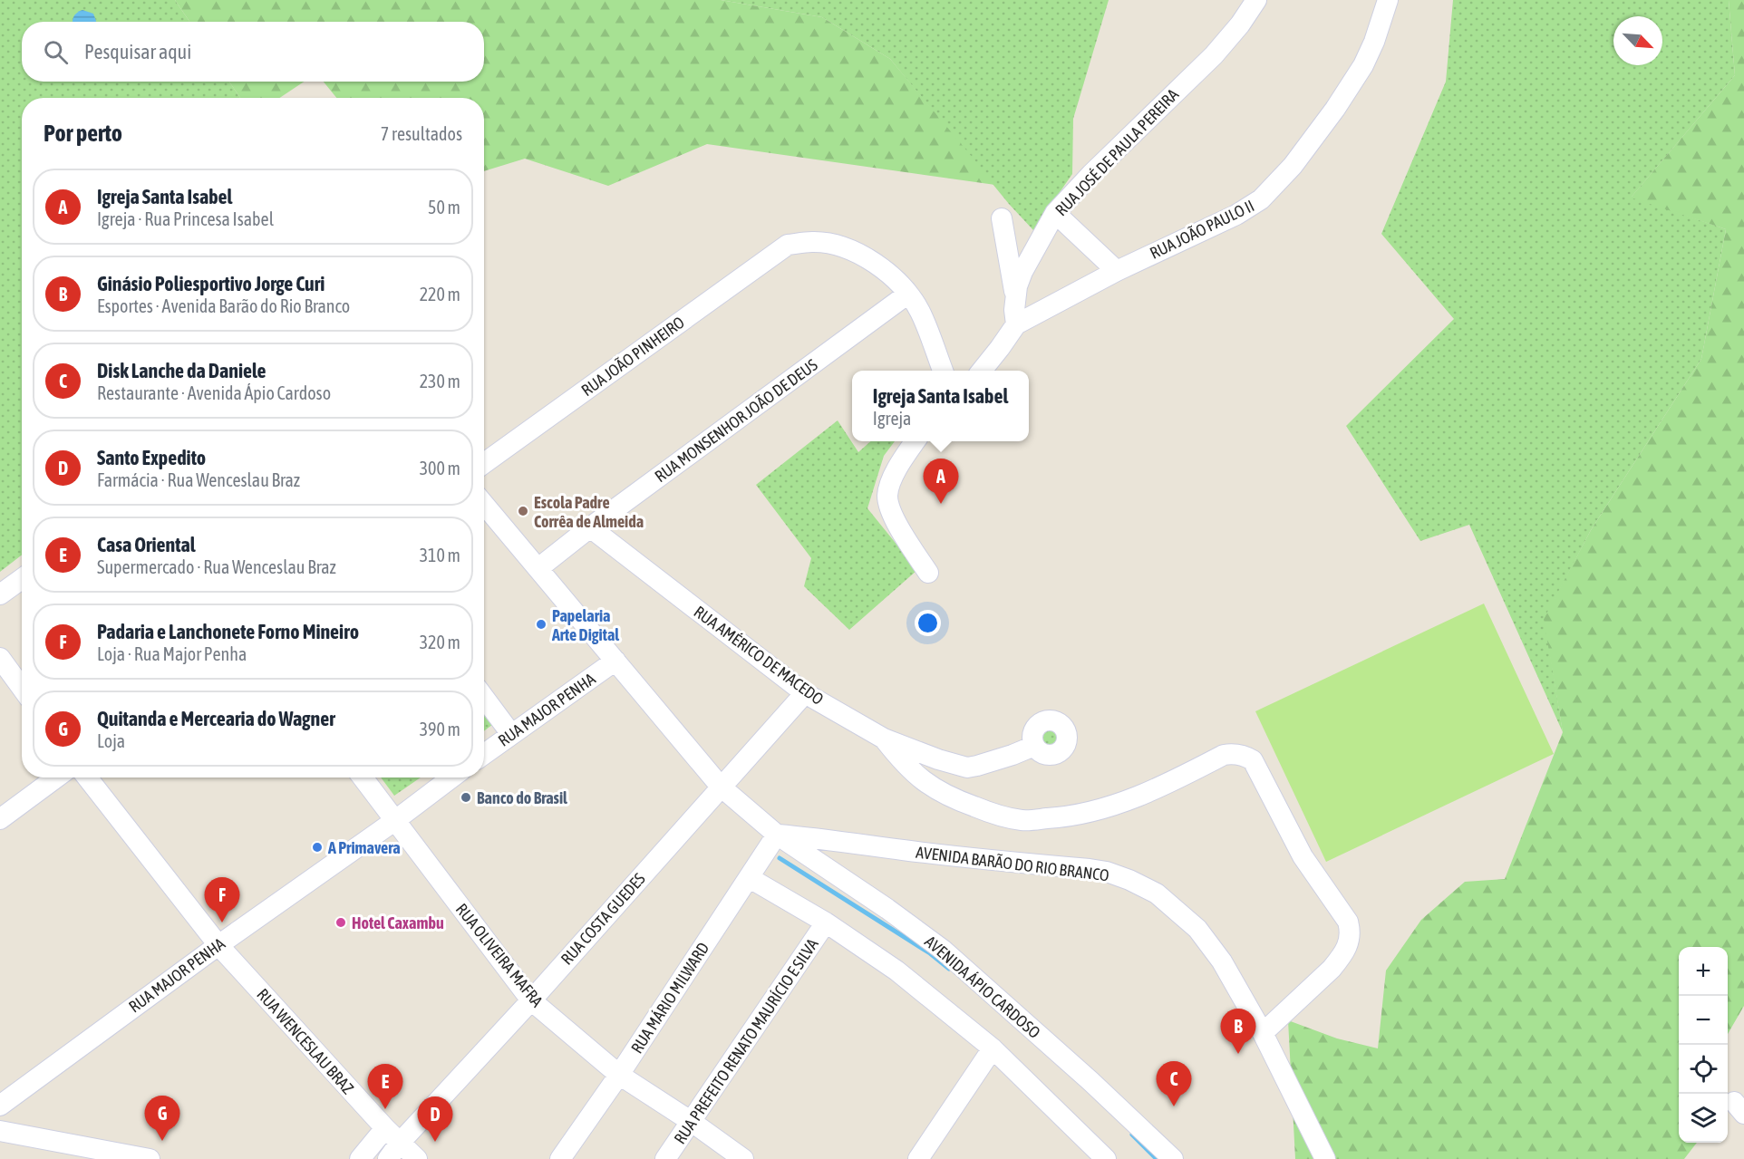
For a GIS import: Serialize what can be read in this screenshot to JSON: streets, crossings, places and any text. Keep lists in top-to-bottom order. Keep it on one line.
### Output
{"streets":{"street":["RUA JOSÉ DE PAULA PEREIRA","RUA JOÃO PAULO II","RUA JOÃO PINHEIRO","RUA MONSENHOR JOÃO DE DEUS","RUA AMÉRICO DE MACEDO","RUA MAJOR PENHA","AVENIDA BARÃO DO RIO BRANCO","RUA COSTA GUEDES","RUA OLIVEIRA MAFRA","AVENIDA ÁPIO CARDOSO","RUA MÁRIO MILWARD","RUA WENCESLAU BRAZ","RUA PREFEITO RENATO MAURÍCIO E SILVA"]},"crossings":[["RUA JOSÉ DE PAULA PEREIRA","RUA JOÃO PAULO II"],["RUA JOÃO PINHEIRO","RUA MONSENHOR JOÃO DE DEUS"],["RUA MONSENHOR JOÃO DE DEUS","RUA AMÉRICO DE MACEDO"],["RUA MONSENHOR JOÃO DE DEUS","AVENIDA ÁPIO CARDOSO"],["RUA AMÉRICO DE MACEDO","RUA COSTA GUEDES"],["RUA MAJOR PENHA","RUA OLIVEIRA MAFRA"],["RUA MAJOR PENHA","AVENIDA ÁPIO CARDOSO"],["RUA MAJOR PENHA","RUA WENCESLAU BRAZ"],["AVENIDA BARÃO DO RIO BRANCO","AVENIDA ÁPIO CARDOSO"],["AVENIDA BARÃO DO RIO BRANCO","RUA MÁRIO MILWARD"],["RUA COSTA GUEDES","RUA OLIVEIRA MAFRA"],["RUA COSTA GUEDES","AVENIDA ÁPIO CARDOSO"],["RUA COSTA GUEDES","RUA WENCESLAU BRAZ"],["RUA OLIVEIRA MAFRA","RUA MÁRIO MILWARD"],["RUA OLIVEIRA MAFRA","RUA PREFEITO RENATO MAURÍCIO E SILVA"],["AVENIDA ÁPIO CARDOSO","RUA MÁRIO MILWARD"]],"places":["Escola Padre Corrêa de Almeida","Papelaria Arte Digital","Banco do Brasil","A Primavera","Hotel Caxambu"],"north":"bottom right","page":{"search":"Pesquisar aqui","heading":["Por perto","7 resultados"],"list":[{"mark":"A","name":"Igreja Santa Isabel","note":"Igreja · Rua Princesa Isabel","value":"50 m"},{"mark":"B","name":"Ginásio Poliesportivo Jorge Curi","note":"Esportes · Avenida Barão do Rio Branco","value":"220 m"},{"mark":"C","name":"Disk Lanche da Daniele","note":"Restaurante · Avenida Ápio Cardoso","value":"230 m"},{"mark":"D","name":"Santo Expedito","note":"Farmácia · Rua Wenceslau Braz","value":"300 m"},{"mark":"E","name":"Casa Oriental","note":"Supermercado · Rua Wenceslau Braz","value":"310 m"},{"mark":"F","name":"Padaria e Lanchonete Forno Mineiro","note":"Loja · Rua Major Penha","value":"320 m"},{"mark":"G","name":"Quitanda e Mercearia do Wagner","note":"Loja","value":"390 m"}],"popup":["Igreja Santa Isabel","Igreja"],"pins":["A","F","B","C","E","G","D"],"map_buttons":["+","−"]}}
